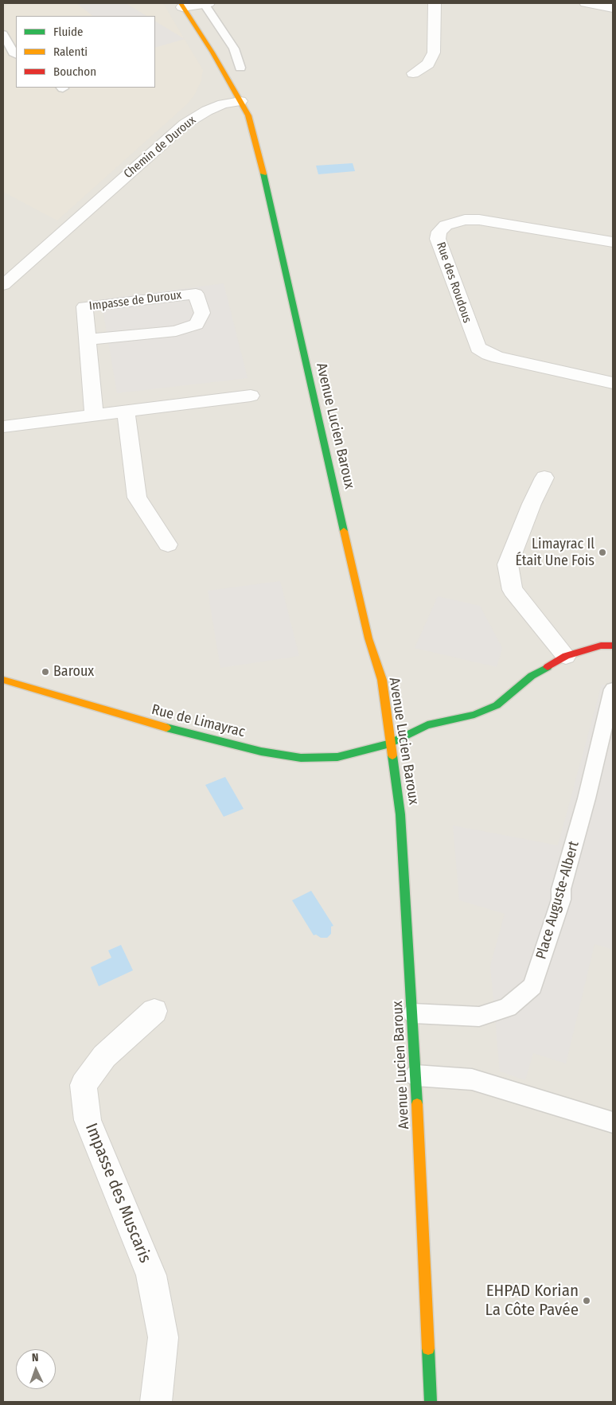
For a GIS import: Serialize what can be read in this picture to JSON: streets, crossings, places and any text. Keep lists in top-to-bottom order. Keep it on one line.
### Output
{"streets":{"street":["Chemin de Duroux","Rue des Roudous","Impasse de Duroux","Avenue Lucien Baroux","Rue de Limayrac","Impasse des Muscaris"],"lane":["Place Auguste-Albert"]},"crossings":[["Chemin de Duroux","Avenue Lucien Baroux"],["Avenue Lucien Baroux","Rue de Limayrac"],["Avenue Lucien Baroux","Place Auguste-Albert"]],"places":["Limayrac Il Était Une Fois","Baroux","EHPAD Korian La Côte Pavée"],"legend":["Fluide","Ralenti","Bouchon"],"north":"top"}
